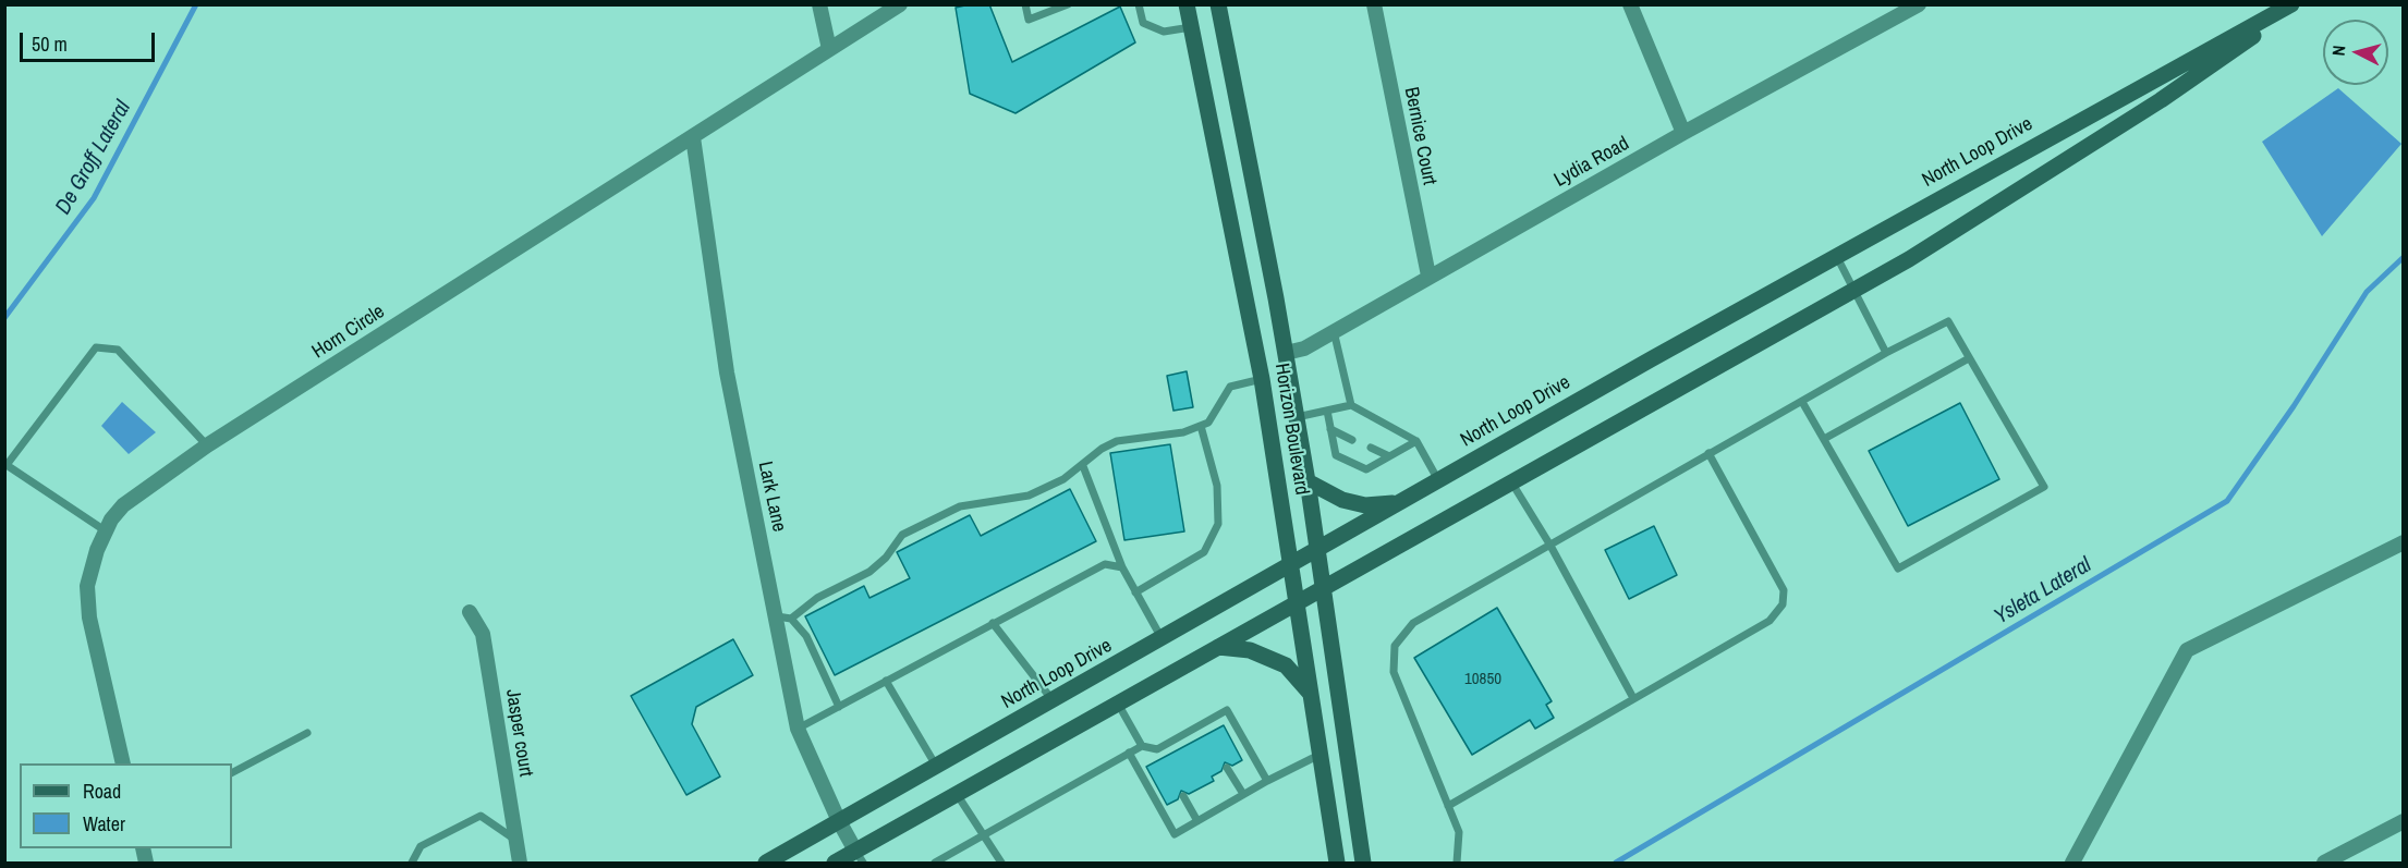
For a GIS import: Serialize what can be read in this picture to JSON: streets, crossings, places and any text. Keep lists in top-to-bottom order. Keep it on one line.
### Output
{"streets":{"main road":["North Loop Drive","Horizon Boulevard"],"street":["Bernice Court","Lydia Road","Horn Circle","Lark Lane","Jasper court"]},"crossings":[["Bernice Court","Lydia Road"],["North Loop Drive","Horizon Boulevard"],["North Loop Drive","Lark Lane"],["Lydia Road","Horizon Boulevard"],["Horn Circle","Lark Lane"]],"water":["De Groff Lateral","Ysleta Lateral"],"house_numbers":["10850"],"legend":["Road","Water"],"scale_bar":"50 m","north":"left"}
